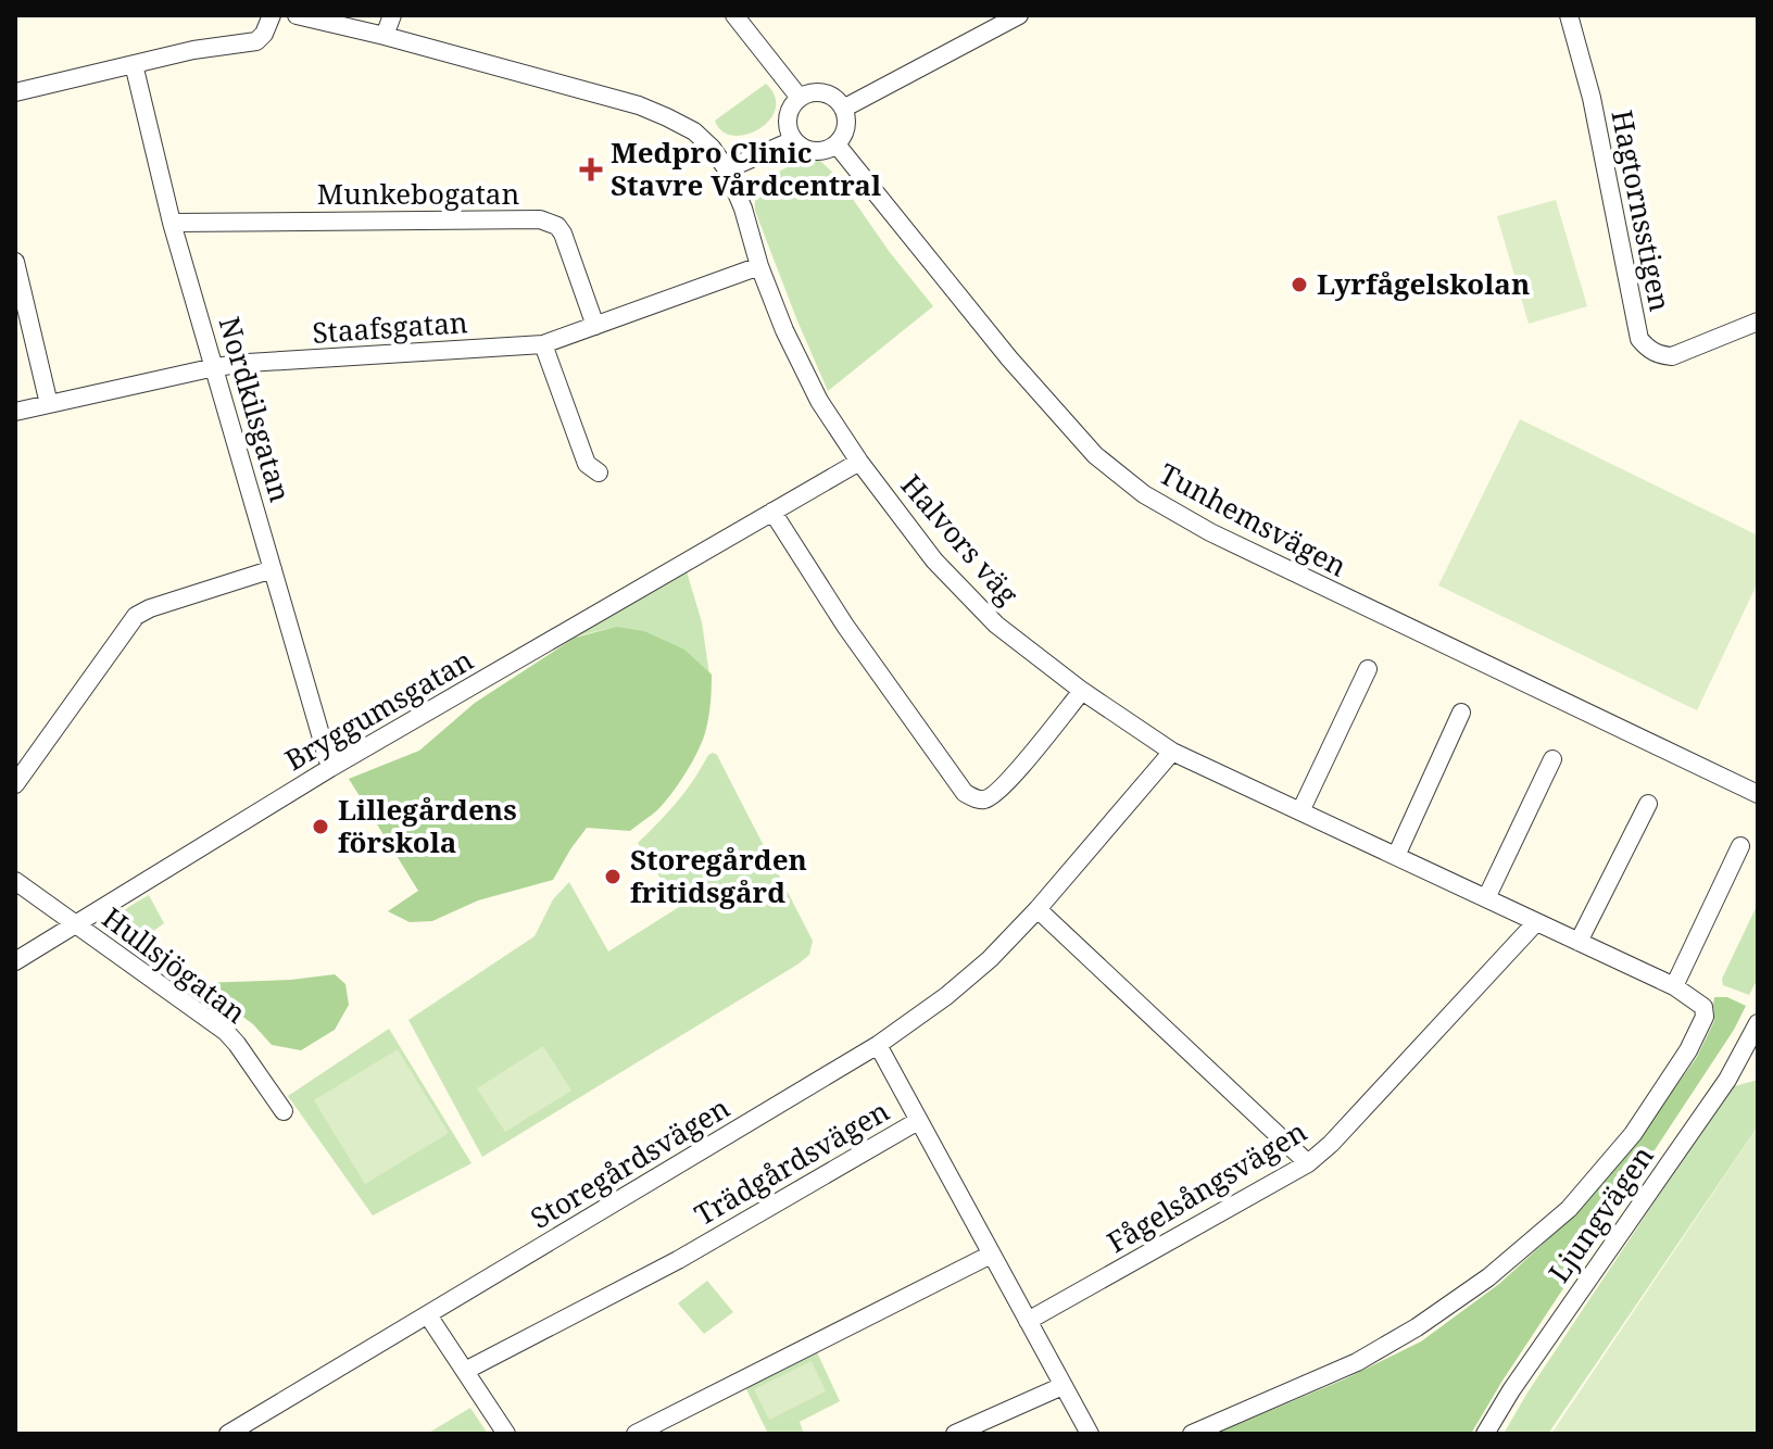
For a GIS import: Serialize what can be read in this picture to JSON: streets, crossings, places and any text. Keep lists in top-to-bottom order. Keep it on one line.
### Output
{"streets":{"street":["Munkebogatan","Hagtornsstigen","Staafsgatan","Nordkilsgatan","Tunhemsvägen","Halvors väg","Bryggumsgatan","Hullsjögatan","Storegårdsvägen","Trädgårdsvägen","Fågelsångsvägen","Ljungvägen"]},"crossings":[["Munkebogatan","Staafsgatan"],["Munkebogatan","Nordkilsgatan"],["Staafsgatan","Nordkilsgatan"],["Staafsgatan","Halvors väg"],["Nordkilsgatan","Bryggumsgatan"],["Halvors väg","Bryggumsgatan"],["Halvors väg","Storegårdsvägen"],["Halvors väg","Fågelsångsvägen"],["Bryggumsgatan","Hullsjögatan"],["Storegårdsvägen","Trädgårdsvägen"],["Trädgårdsvägen","Fågelsångsvägen"]],"places":{"health":["Medpro Clinic Stavre Vårdcentral"],"other":["Lyrfågelskolan","Lillegårdens förskola","Storegården fritidsgård"]}}
